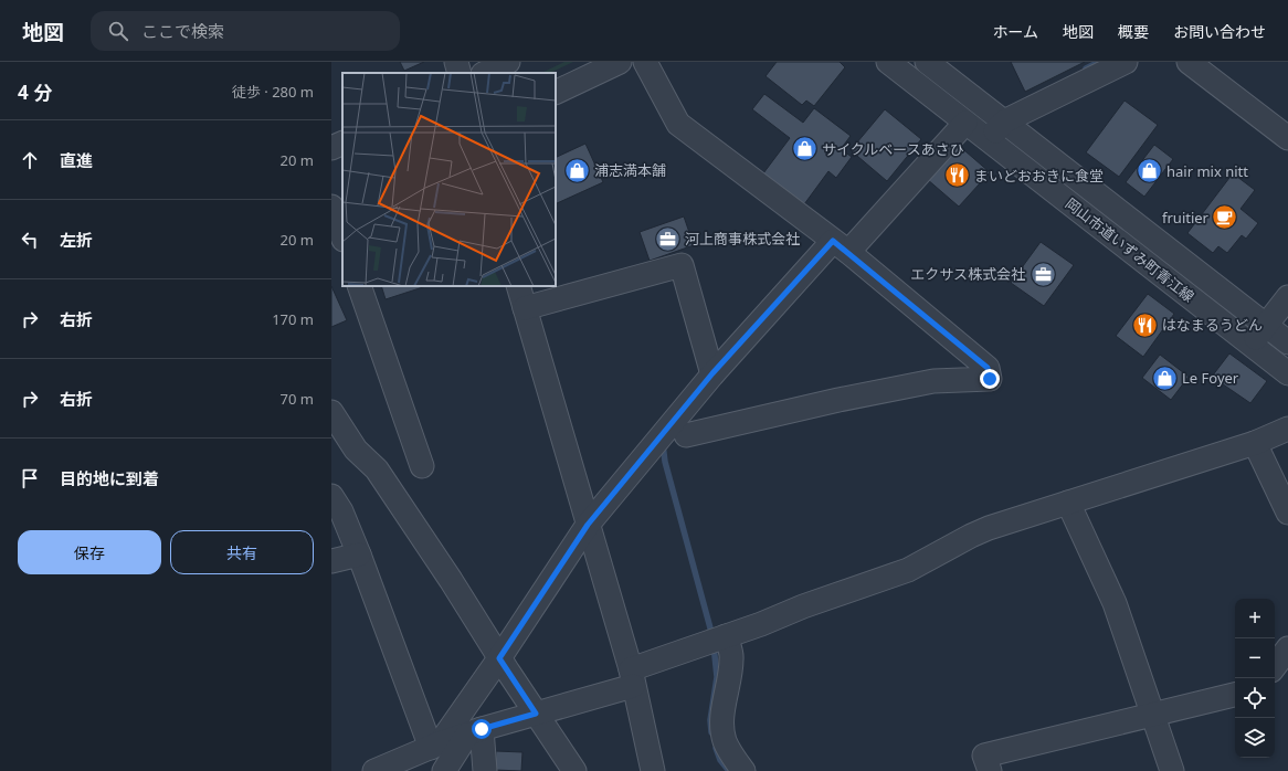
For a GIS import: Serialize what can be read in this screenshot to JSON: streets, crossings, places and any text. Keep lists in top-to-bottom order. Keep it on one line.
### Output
{"streets":{"street":["岡山市道いずみ町青江線"]},"places":{"shop":["サイクルベースあさひ","浦志満本舗","hair mix nitt","Le Foyer"],"restaurant":["まいどおおきに食堂","はなまるうどん"],"cafe":["fruitier"],"office":["河上商事株式会社","エクサス株式会社"]},"page":{"header":"地図","search":"ここで検索","nav":["ホーム","地図","概要","お問い合わせ"],"heading":["4 分","徒歩 · 280 m"],"list":[["直進","20 m"],["左折","20 m"],["右折","170 m"],["右折","70 m"],"目的地に到着"],"buttons":["保存","共有"],"map_buttons":["+","−"]}}
